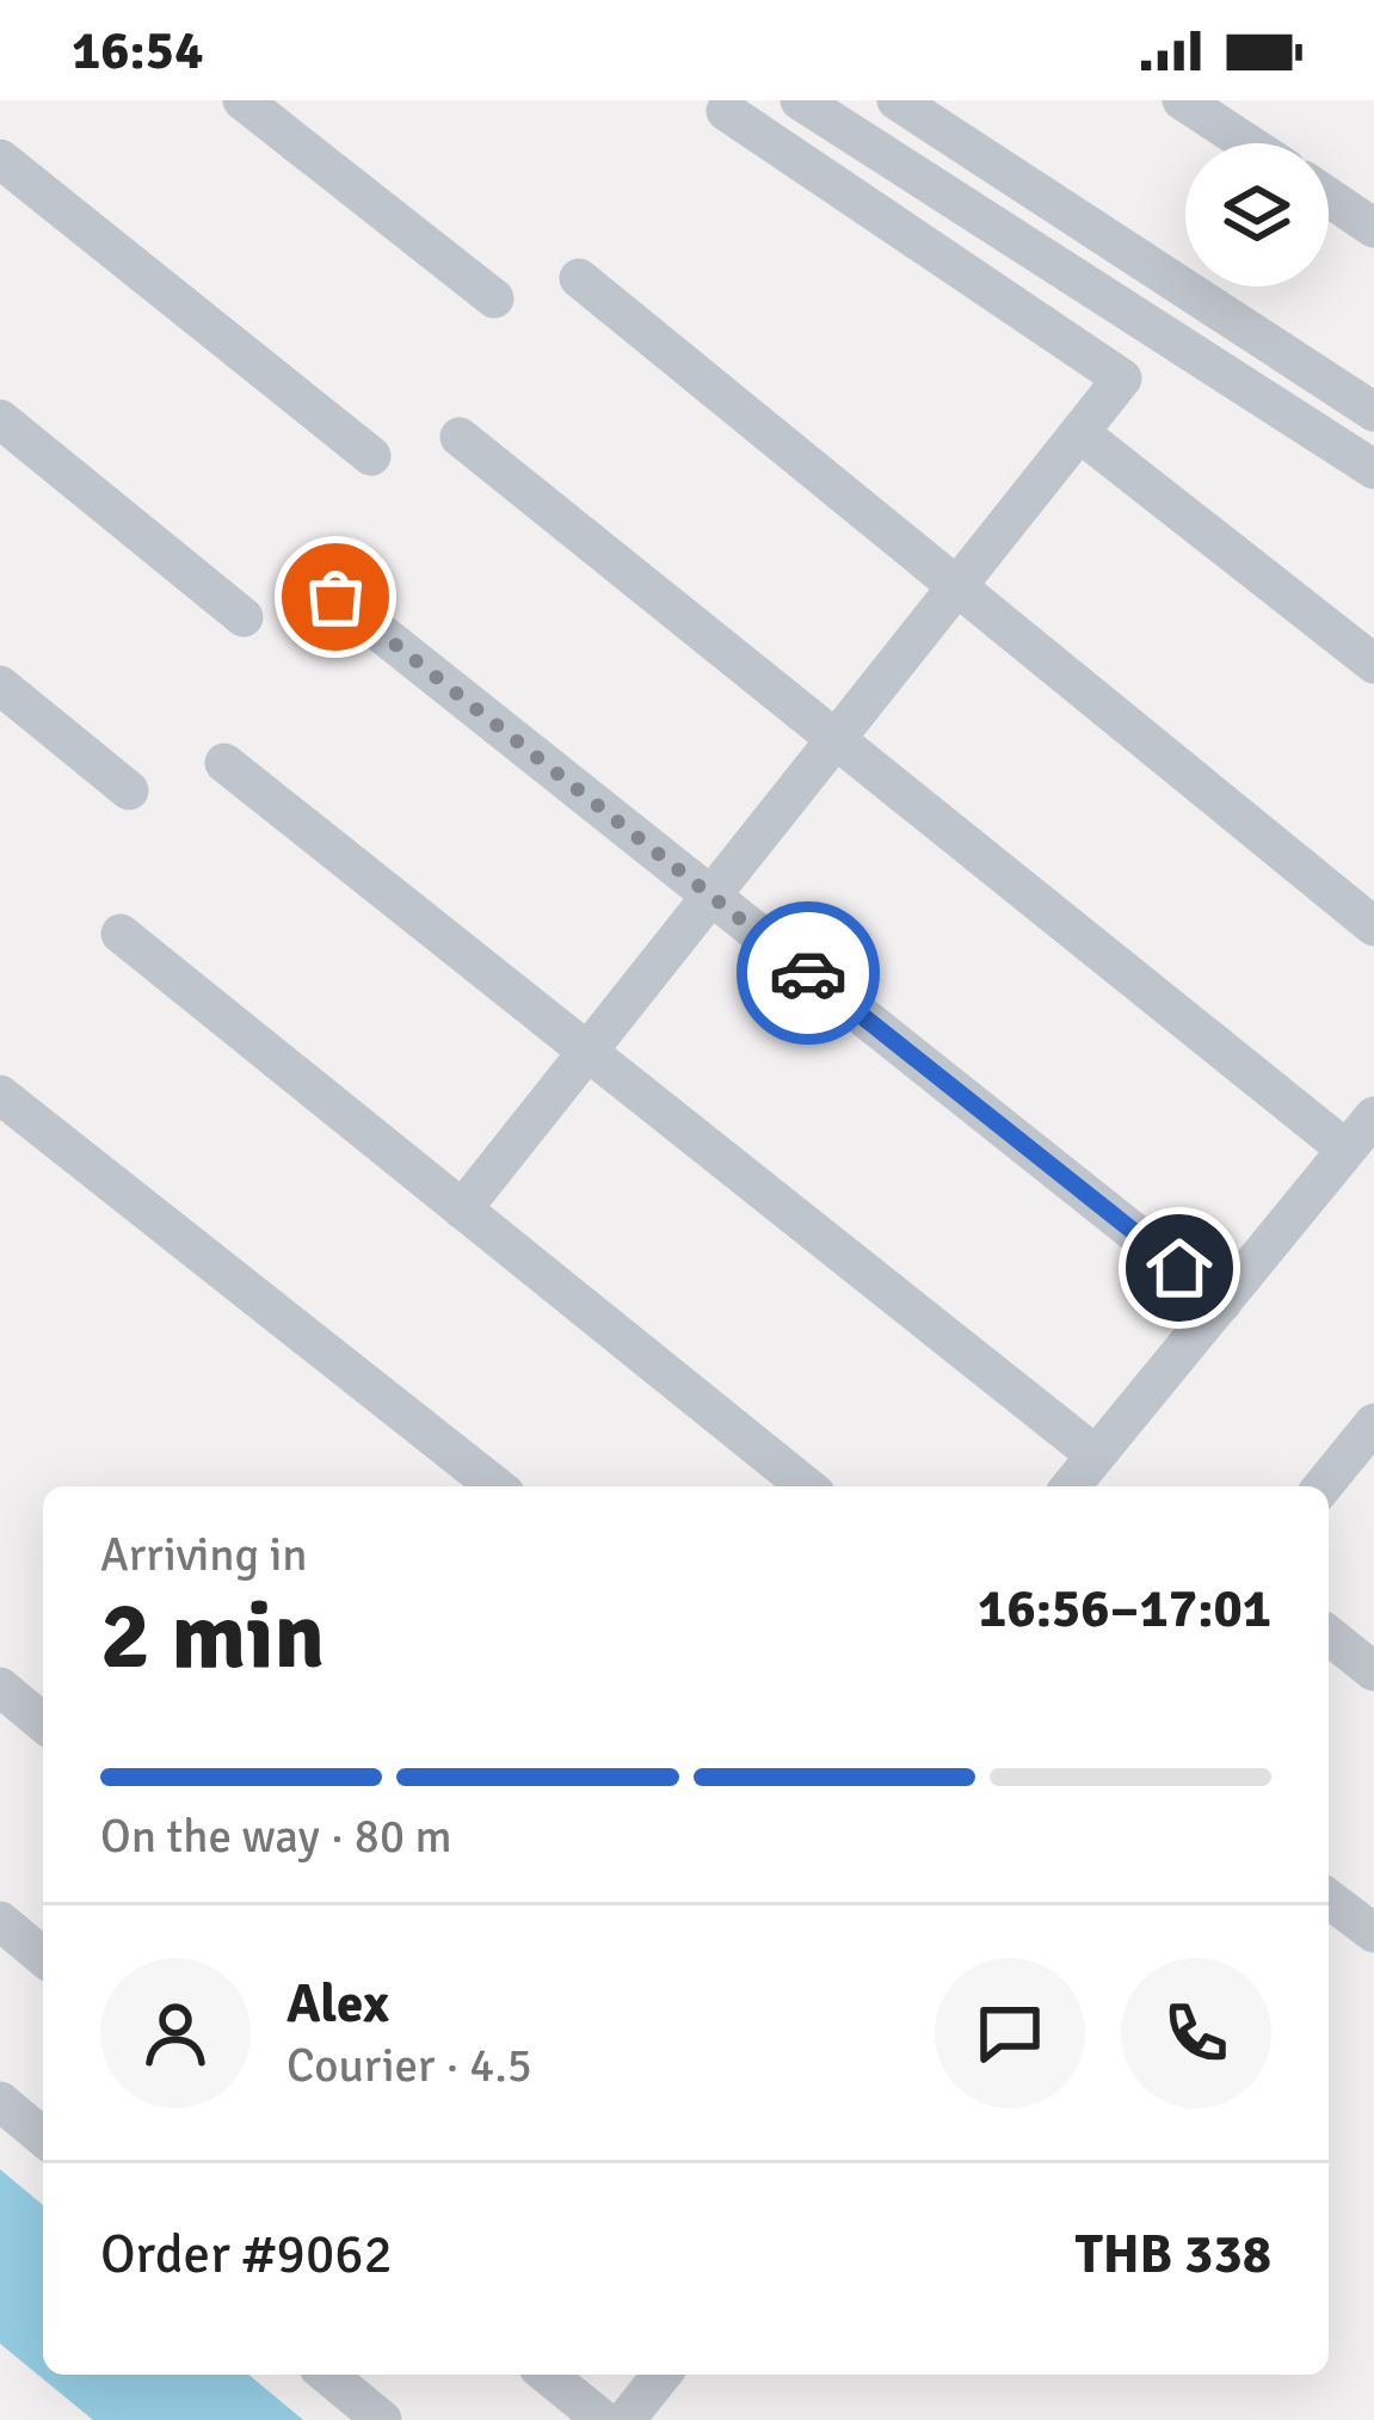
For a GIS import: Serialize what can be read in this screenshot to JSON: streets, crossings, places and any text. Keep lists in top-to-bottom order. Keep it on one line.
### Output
{"page":{"status":"16:54","heading":["2 min","Arriving in","16:56–17:01"],"panel":["Alex","Courier · 4.5","Order #9062","THB 338"],"bar":"On the way · 80 m"}}
